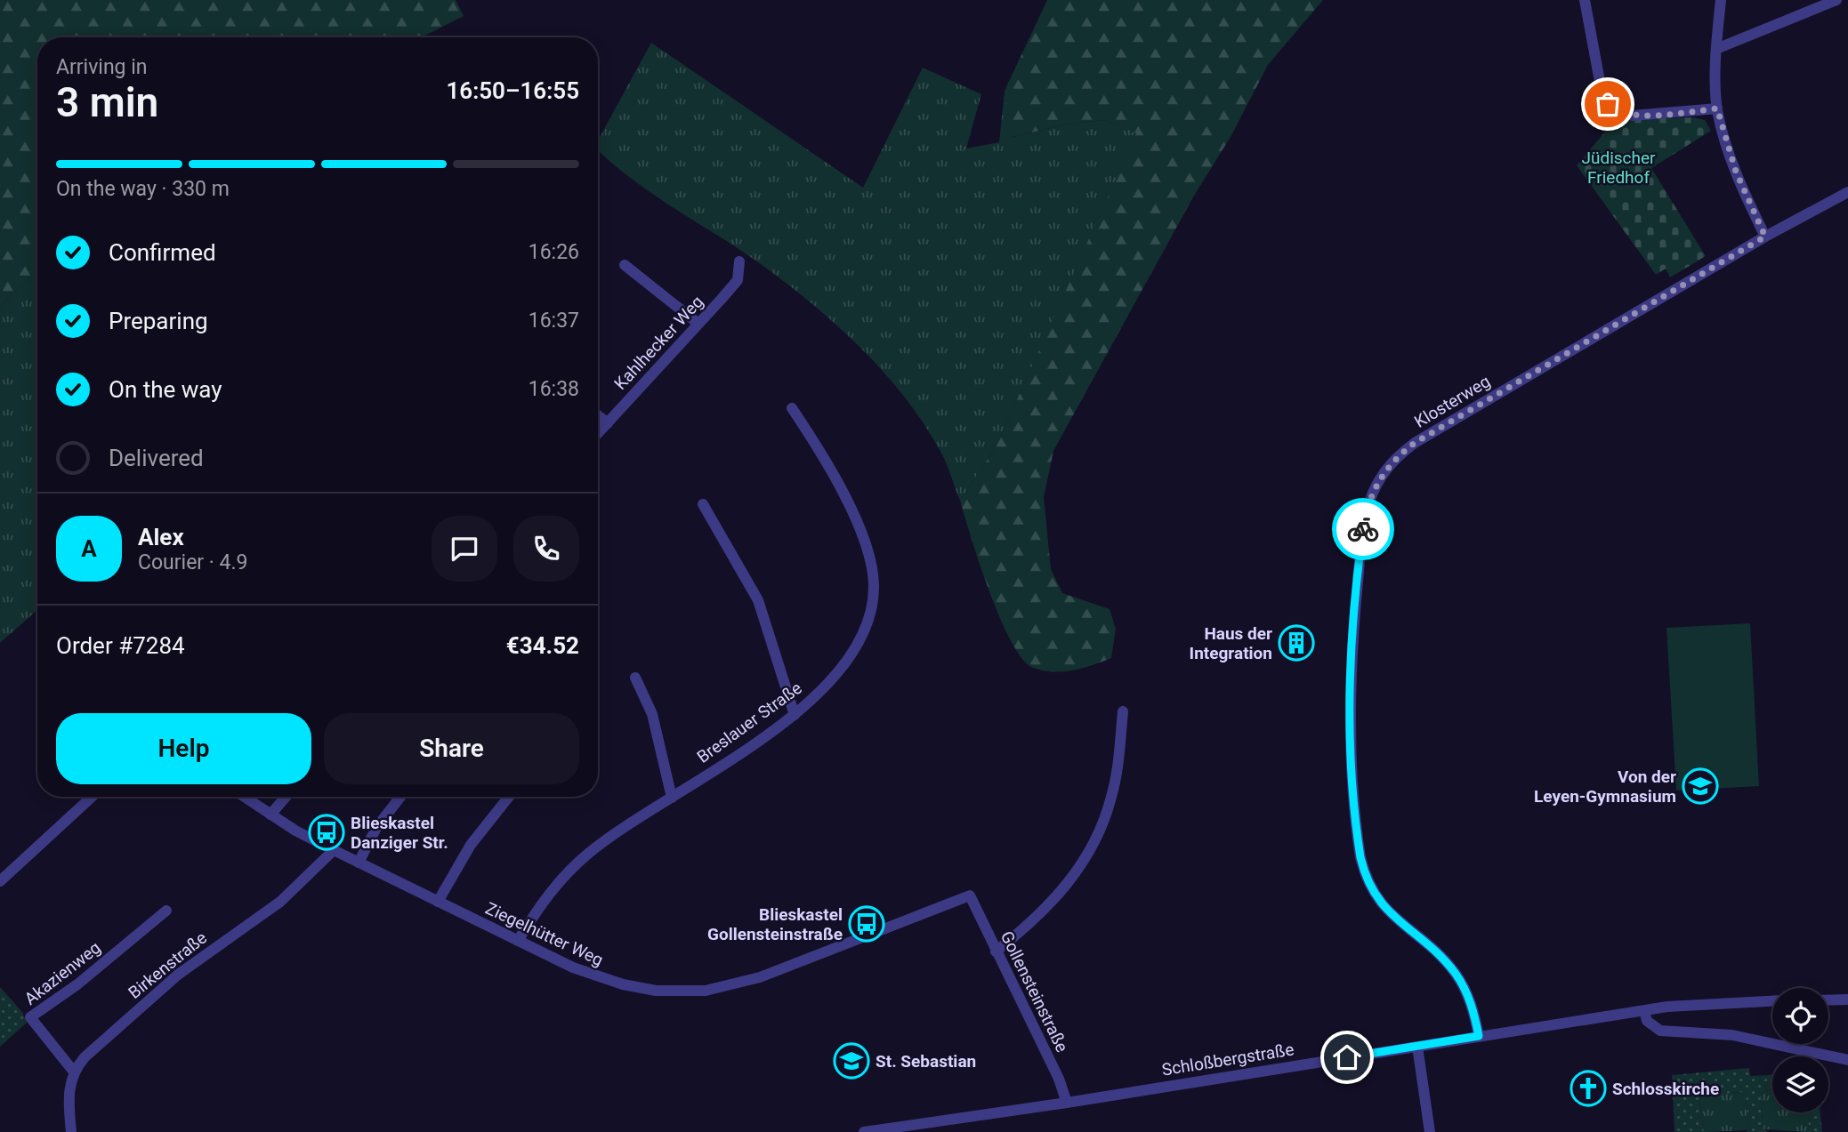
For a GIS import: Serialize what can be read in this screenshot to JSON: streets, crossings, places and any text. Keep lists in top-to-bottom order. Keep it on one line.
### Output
{"streets":{"street":["Kahlhecker Weg","Klosterweg","Breslauer Straße","Ziegelhütter Weg","Birkenstraße","Akazienweg","Gollensteinstraße","Schloßbergstraße"]},"crossings":[["Klosterweg","Schloßbergstraße"],["Breslauer Straße","Ziegelhütter Weg"],["Ziegelhütter Weg","Birkenstraße"],["Ziegelhütter Weg","Gollensteinstraße"],["Birkenstraße","Akazienweg"],["Gollensteinstraße","Schloßbergstraße"]],"parks":["Jüdischer Friedhof"],"places":{"building":["Haus der Integration"],"school or university":["Von der Leyen-Gymnasium","St. Sebastian"],"bus stop":["Blieskastel Danziger Str.","Blieskastel Gollensteinstraße"],"church":["Schlosskirche"]},"page":{"heading":["3 min","Arriving in","16:50–16:55"],"panel":["Alex","Courier · 4.9","Order #7284","€34.52"],"bar":"On the way · 330 m","list":[["Confirmed","16:26"],["Preparing","16:37"],["On the way","16:38"],"Delivered"],"round":"A","buttons":["Help","Share"]}}
